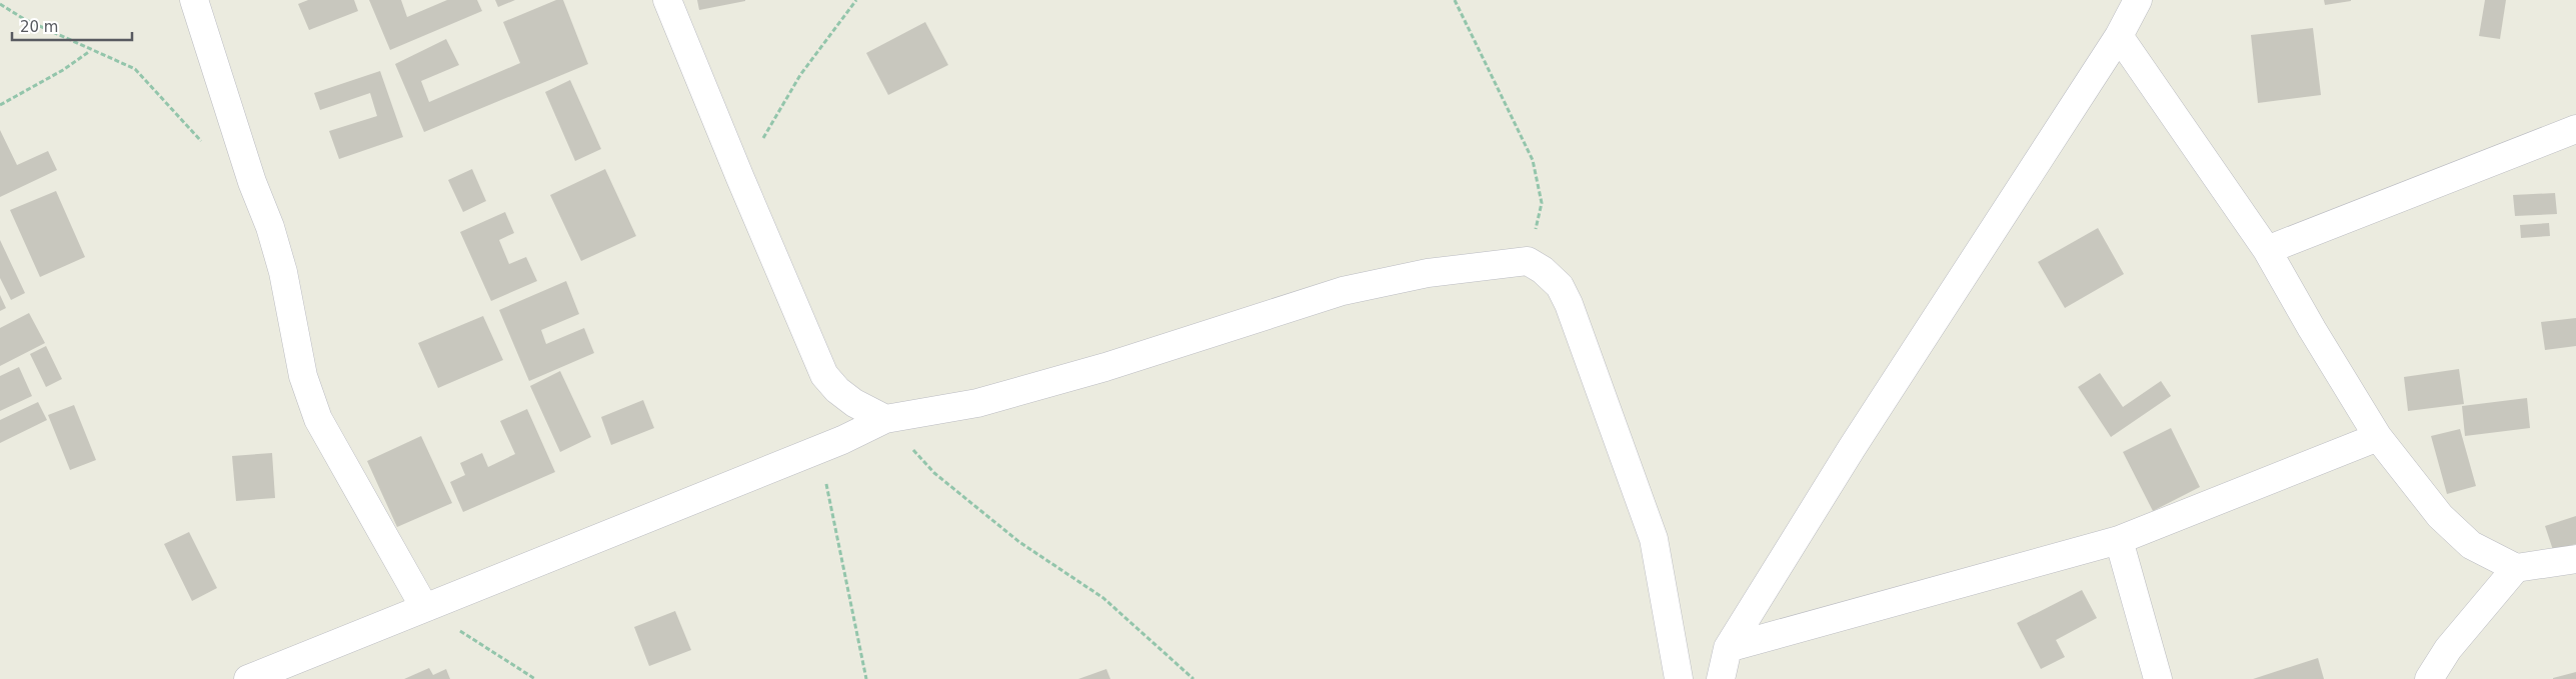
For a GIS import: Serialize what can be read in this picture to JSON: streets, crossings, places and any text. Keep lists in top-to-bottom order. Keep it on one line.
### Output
{"scale_bar":"20 m"}
